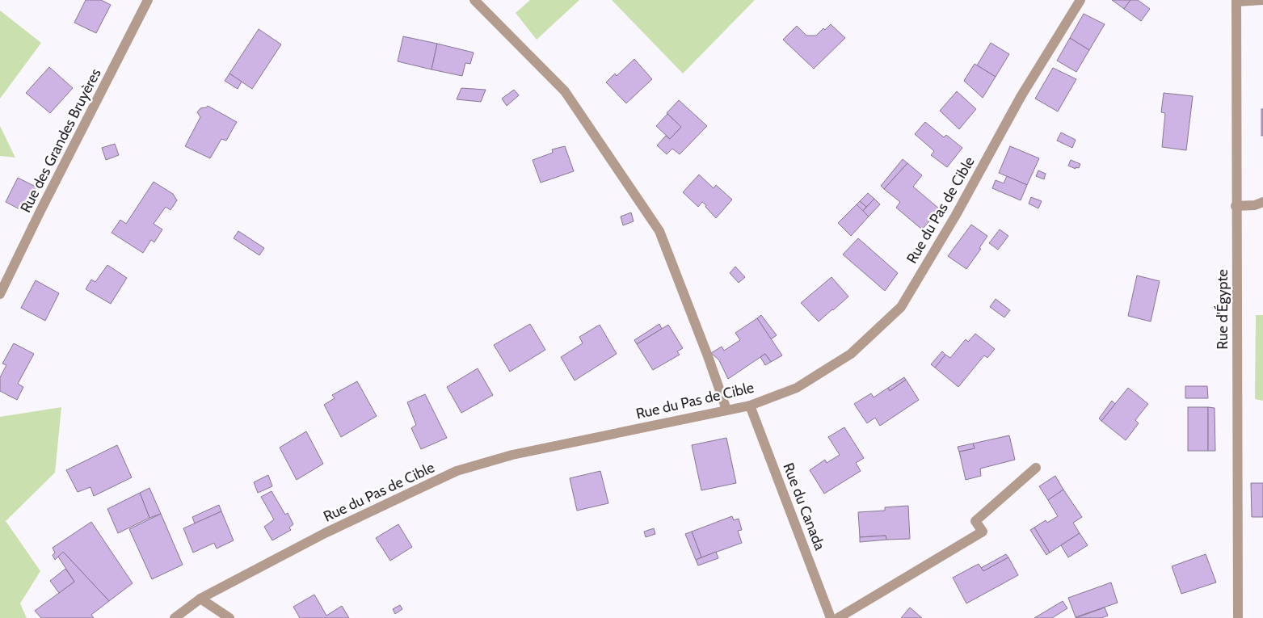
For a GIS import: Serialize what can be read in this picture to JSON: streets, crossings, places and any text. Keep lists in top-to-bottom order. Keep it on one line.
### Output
{"streets":{"street":["Rue des Grandes Bruyères","Rue du Pas de Cible","Rue d'Égypte","Rue du Canada"]},"crossings":[["Rue du Pas de Cible","Rue du Canada"]]}
